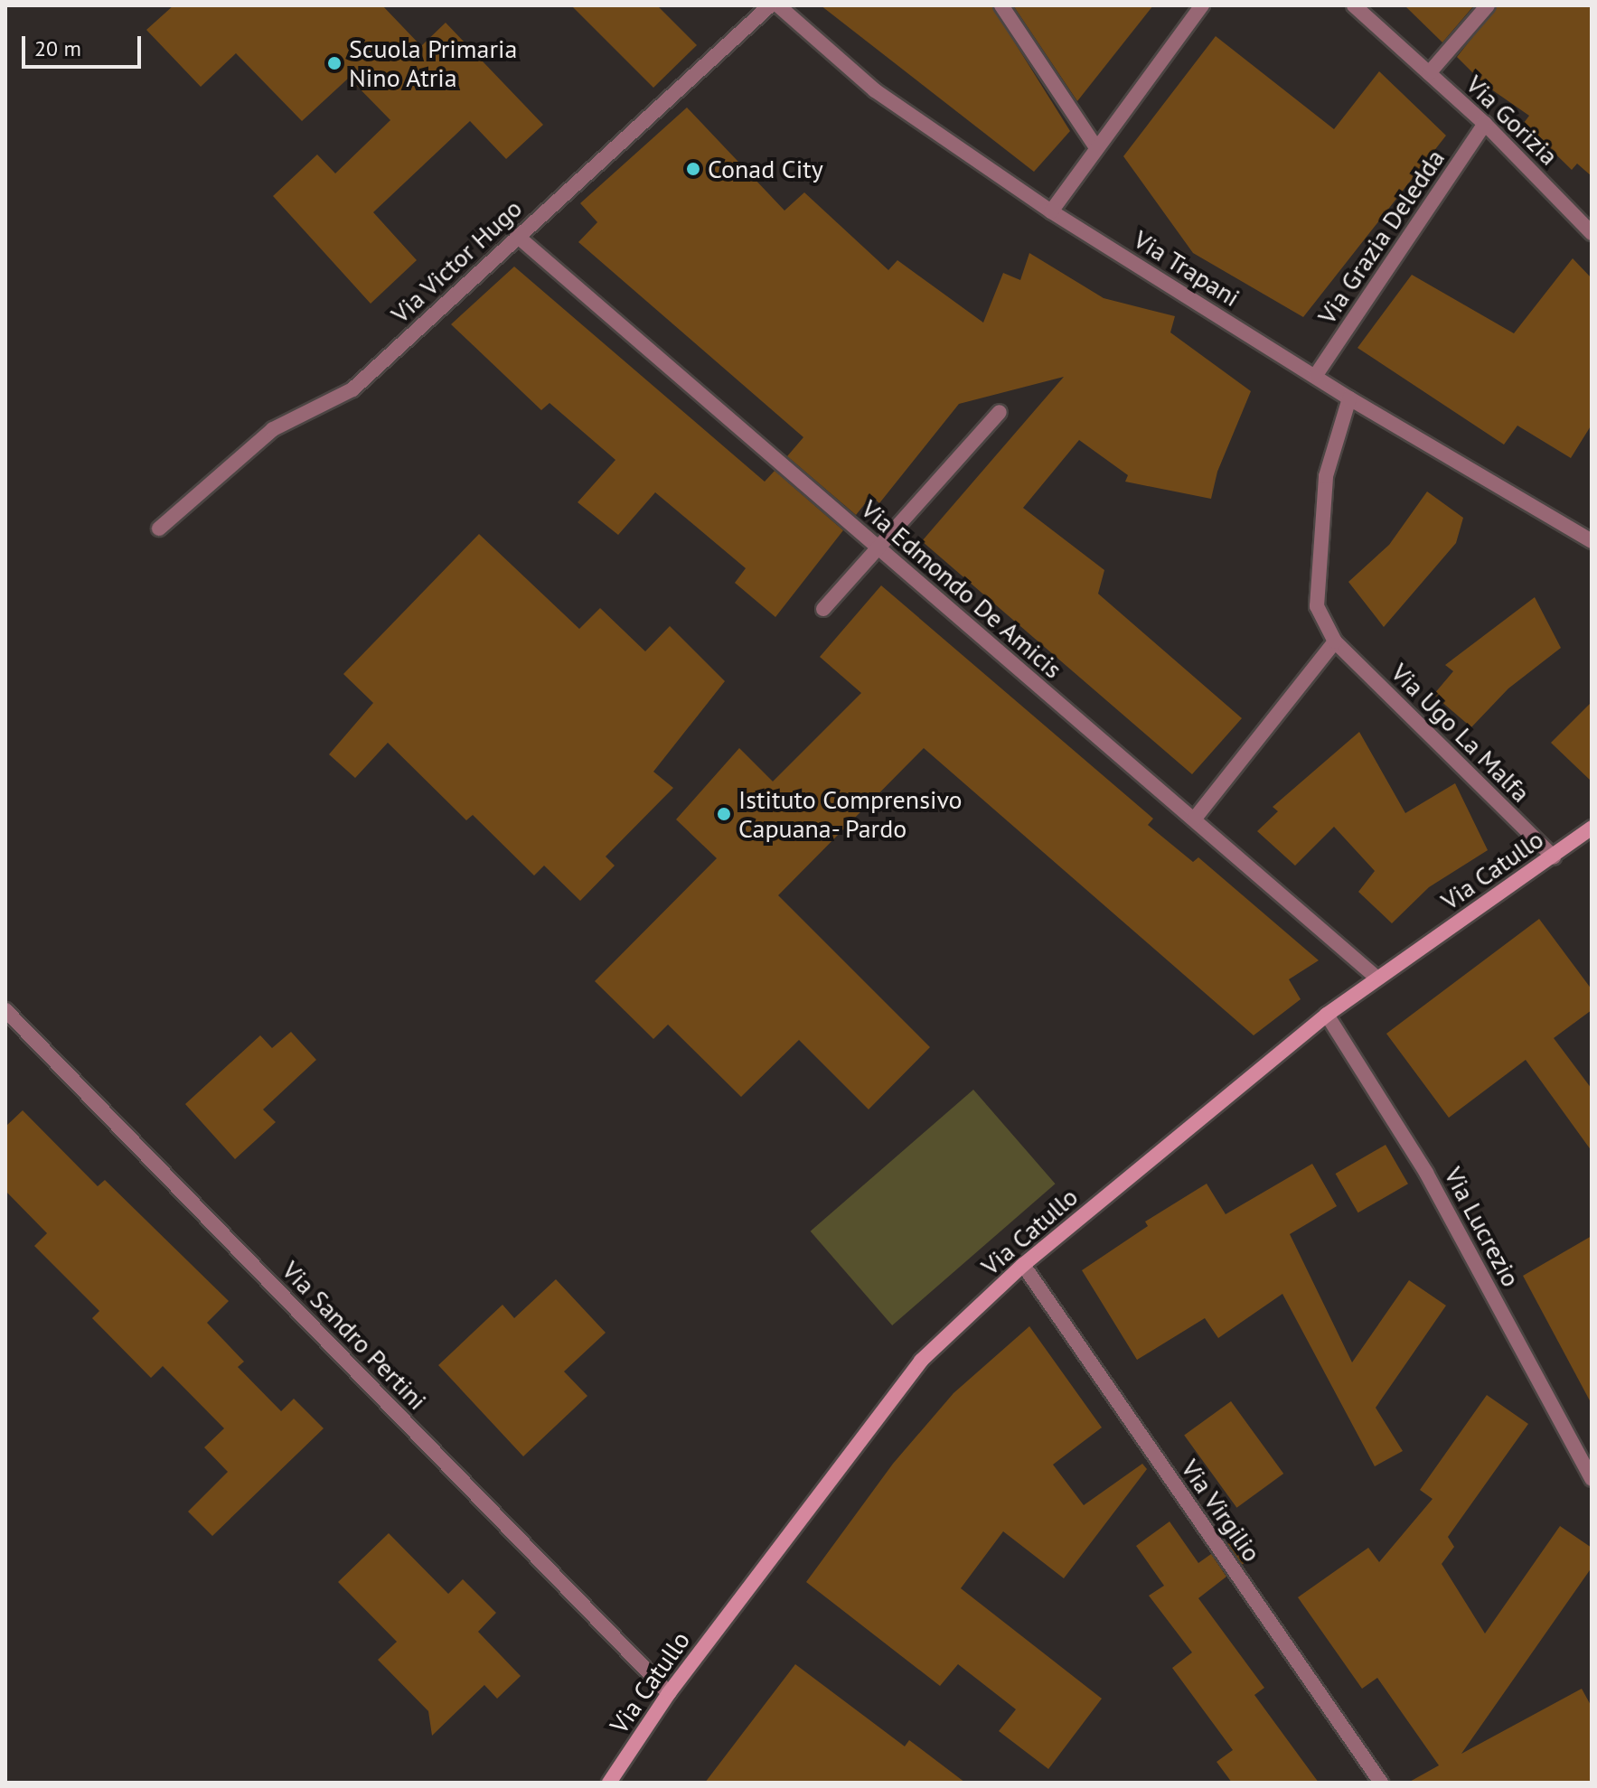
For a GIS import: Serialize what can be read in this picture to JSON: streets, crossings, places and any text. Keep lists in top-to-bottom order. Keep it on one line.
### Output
{"streets":{"street":["Via Gorizia","Via Grazia Deledda","Via Victor Hugo","Via Trapani","Via Edmondo De Amicis","Via Ugo La Malfa","Via Catullo","Via Lucrezio","Via Sandro Pertini","Via Virgilio"]},"crossings":[["Via Gorizia","Via Grazia Deledda"],["Via Grazia Deledda","Via Trapani"],["Via Victor Hugo","Via Edmondo De Amicis"],["Via Trapani","Via Ugo La Malfa"],["Via Edmondo De Amicis","Via Catullo"],["Via Ugo La Malfa","Via Catullo"],["Via Catullo","Via Lucrezio"],["Via Catullo","Via Sandro Pertini"],["Via Catullo","Via Virgilio"]],"places":["Scuola Primaria Nino Atria","Conad City","Istituto Comprensivo Capuana- Pardo"],"scale_bar":"20 m"}
